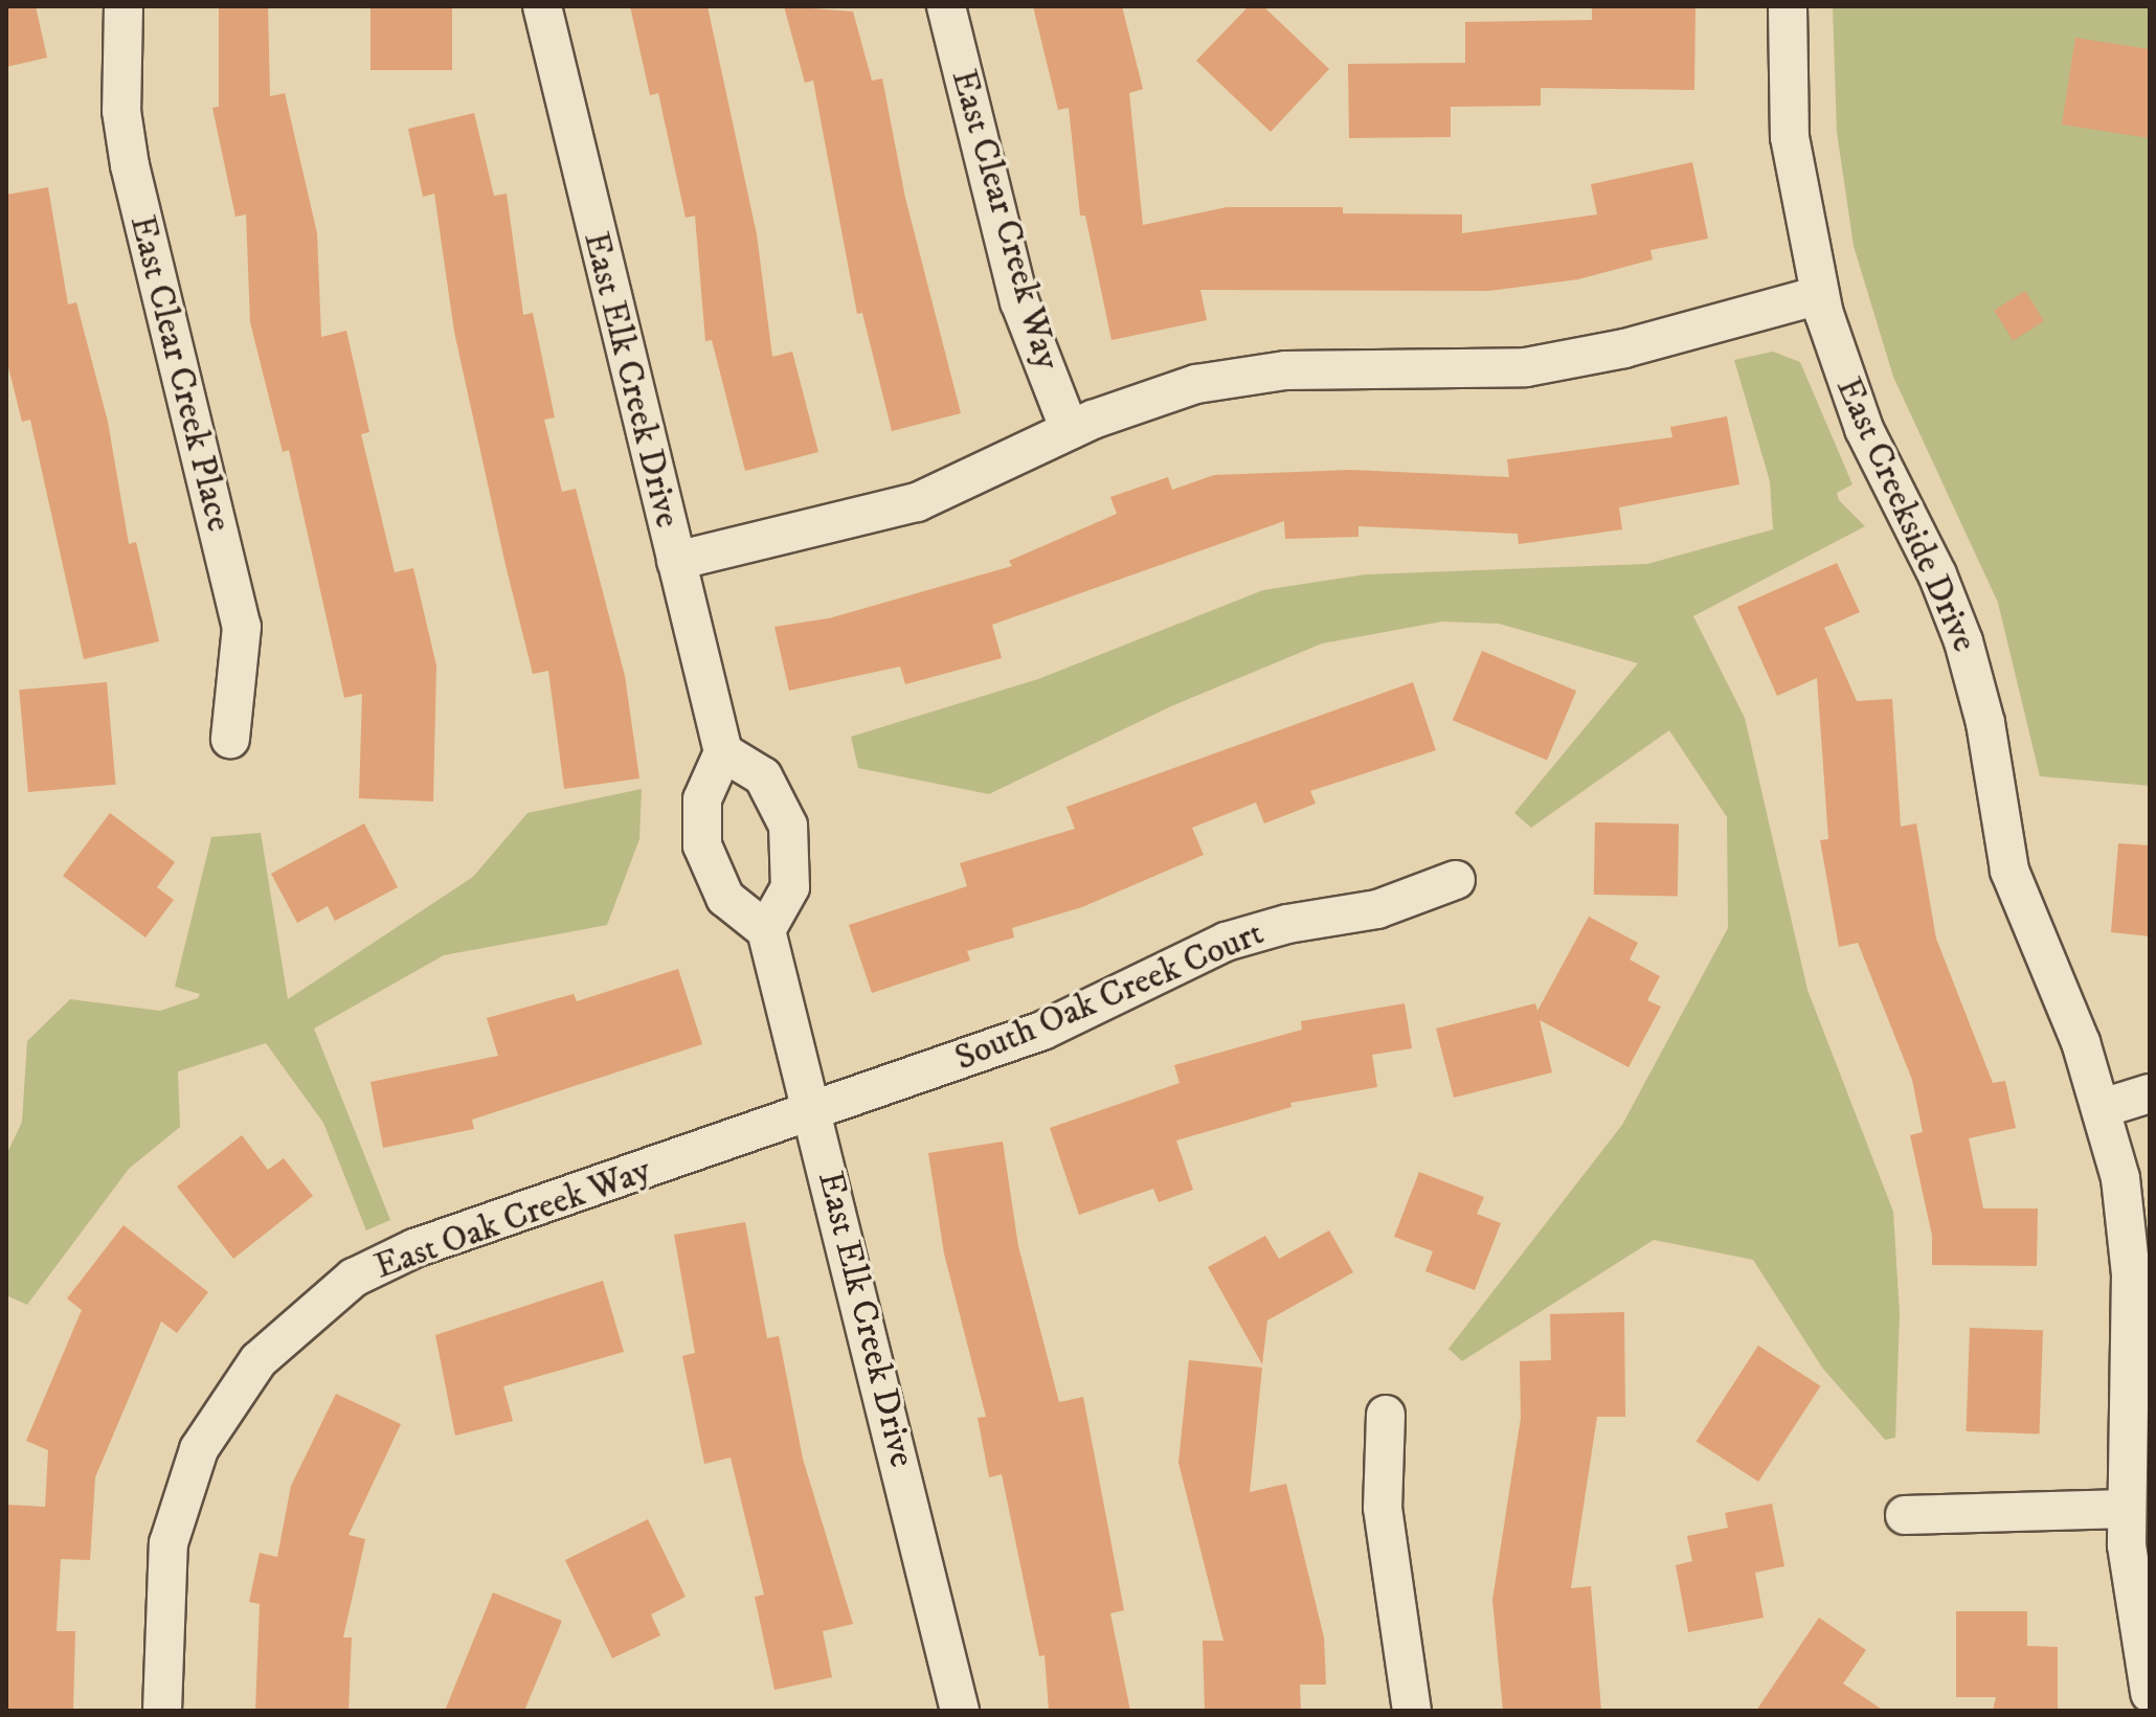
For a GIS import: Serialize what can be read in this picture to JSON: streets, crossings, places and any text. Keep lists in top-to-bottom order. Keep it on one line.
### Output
{"streets":{"street":["East Clear Creek Way","East Clear Creek Place","East Elk Creek Drive","East Creekside Drive","South Oak Creek Court","East Oak Creek Way"]},"crossings":[["East Elk Creek Drive","South Oak Creek Court"],["East Elk Creek Drive","East Oak Creek Way"],["South Oak Creek Court","East Oak Creek Way"]]}
